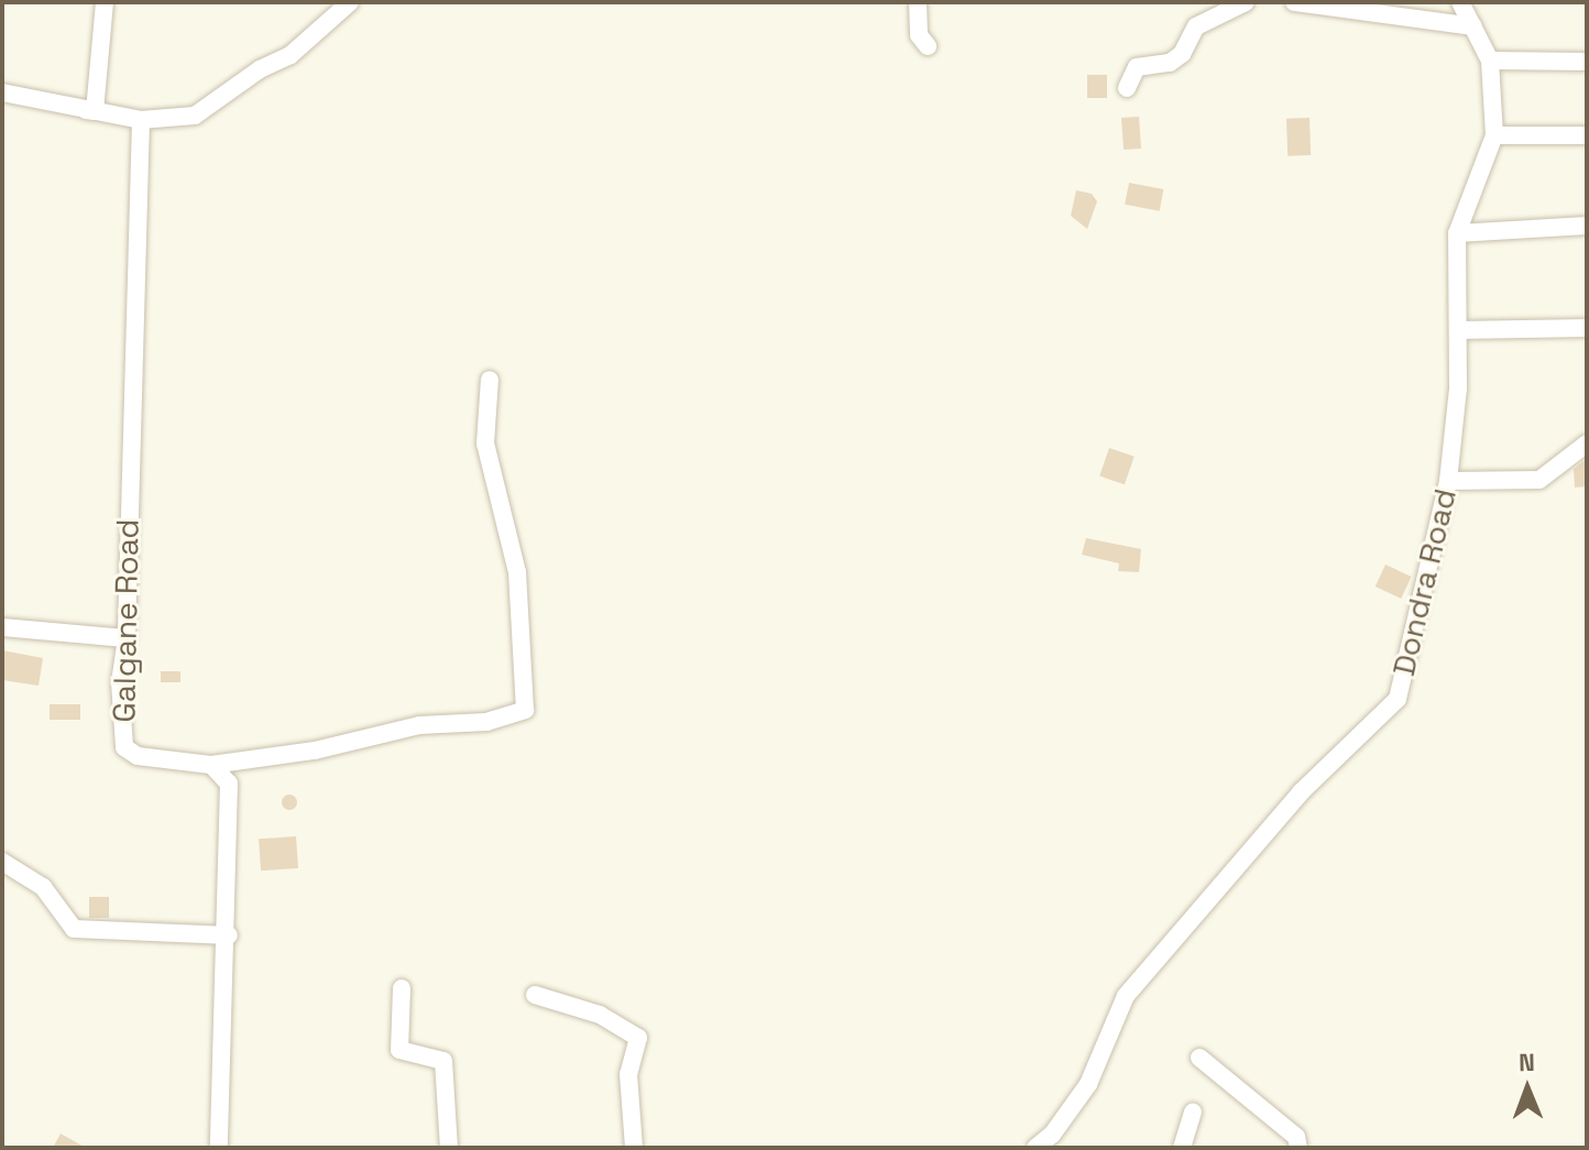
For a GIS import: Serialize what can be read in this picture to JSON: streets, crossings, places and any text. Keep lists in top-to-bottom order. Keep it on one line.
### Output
{"streets":{"street":["Dondra Road","Galgane Road"]},"north":"top"}
